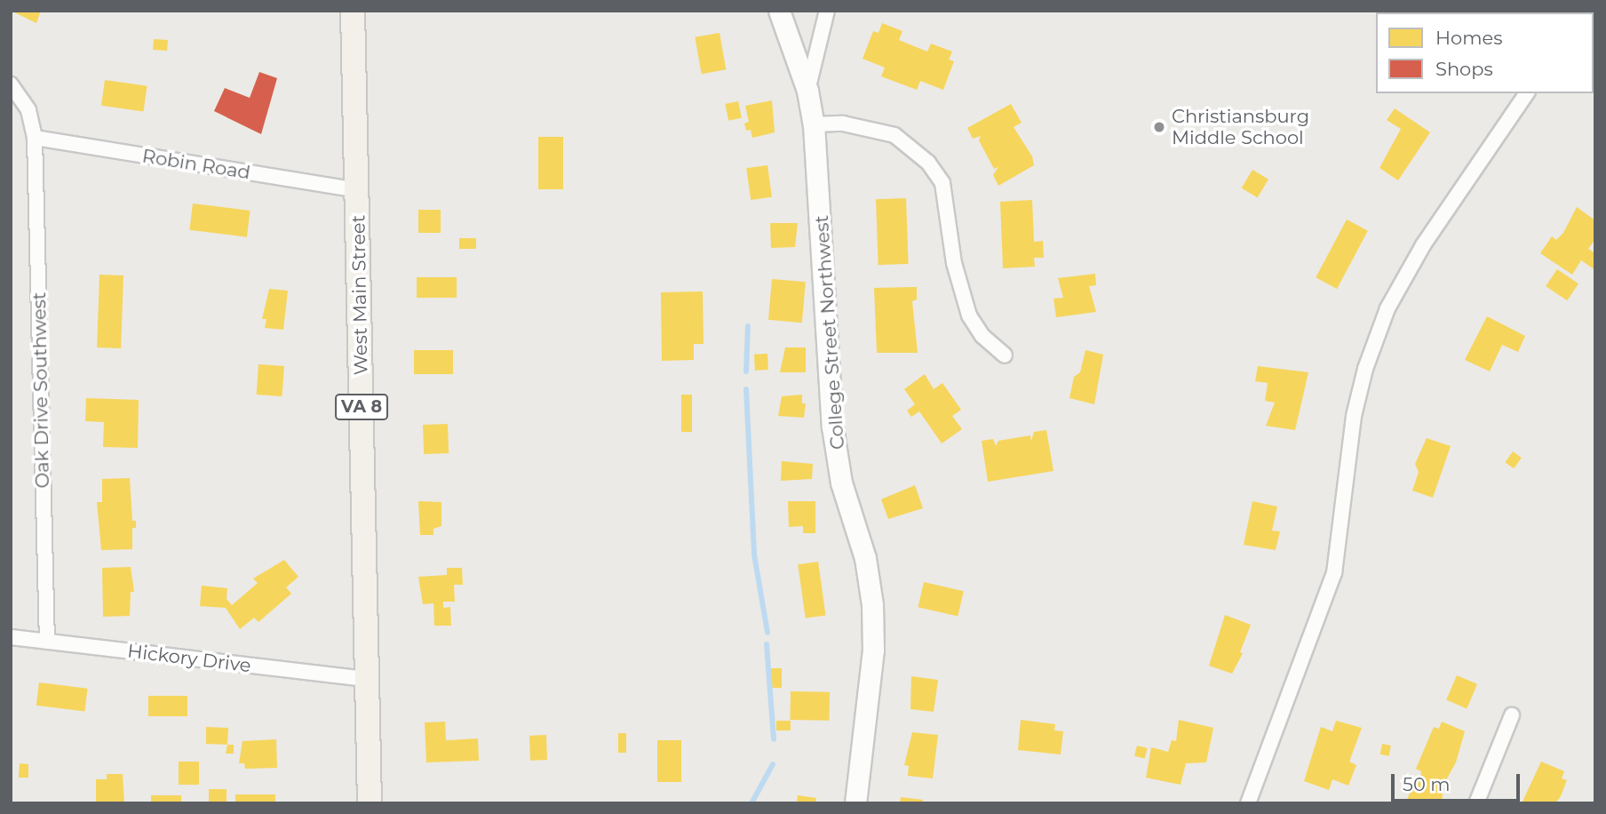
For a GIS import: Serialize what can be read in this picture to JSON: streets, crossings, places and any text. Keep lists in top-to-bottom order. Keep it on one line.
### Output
{"streets":{"main road":["West Main Street","VA 8"],"street":["Robin Road","College Street Northwest","Oak Drive Southwest","Hickory Drive"]},"crossings":[["Robin Road","West Main Street"],["Robin Road","Oak Drive Southwest"],["West Main Street","Hickory Drive"],["Oak Drive Southwest","Hickory Drive"]],"places":["Christiansburg Middle School"],"legend":["Homes","Shops"],"scale_bar":"50 m"}
